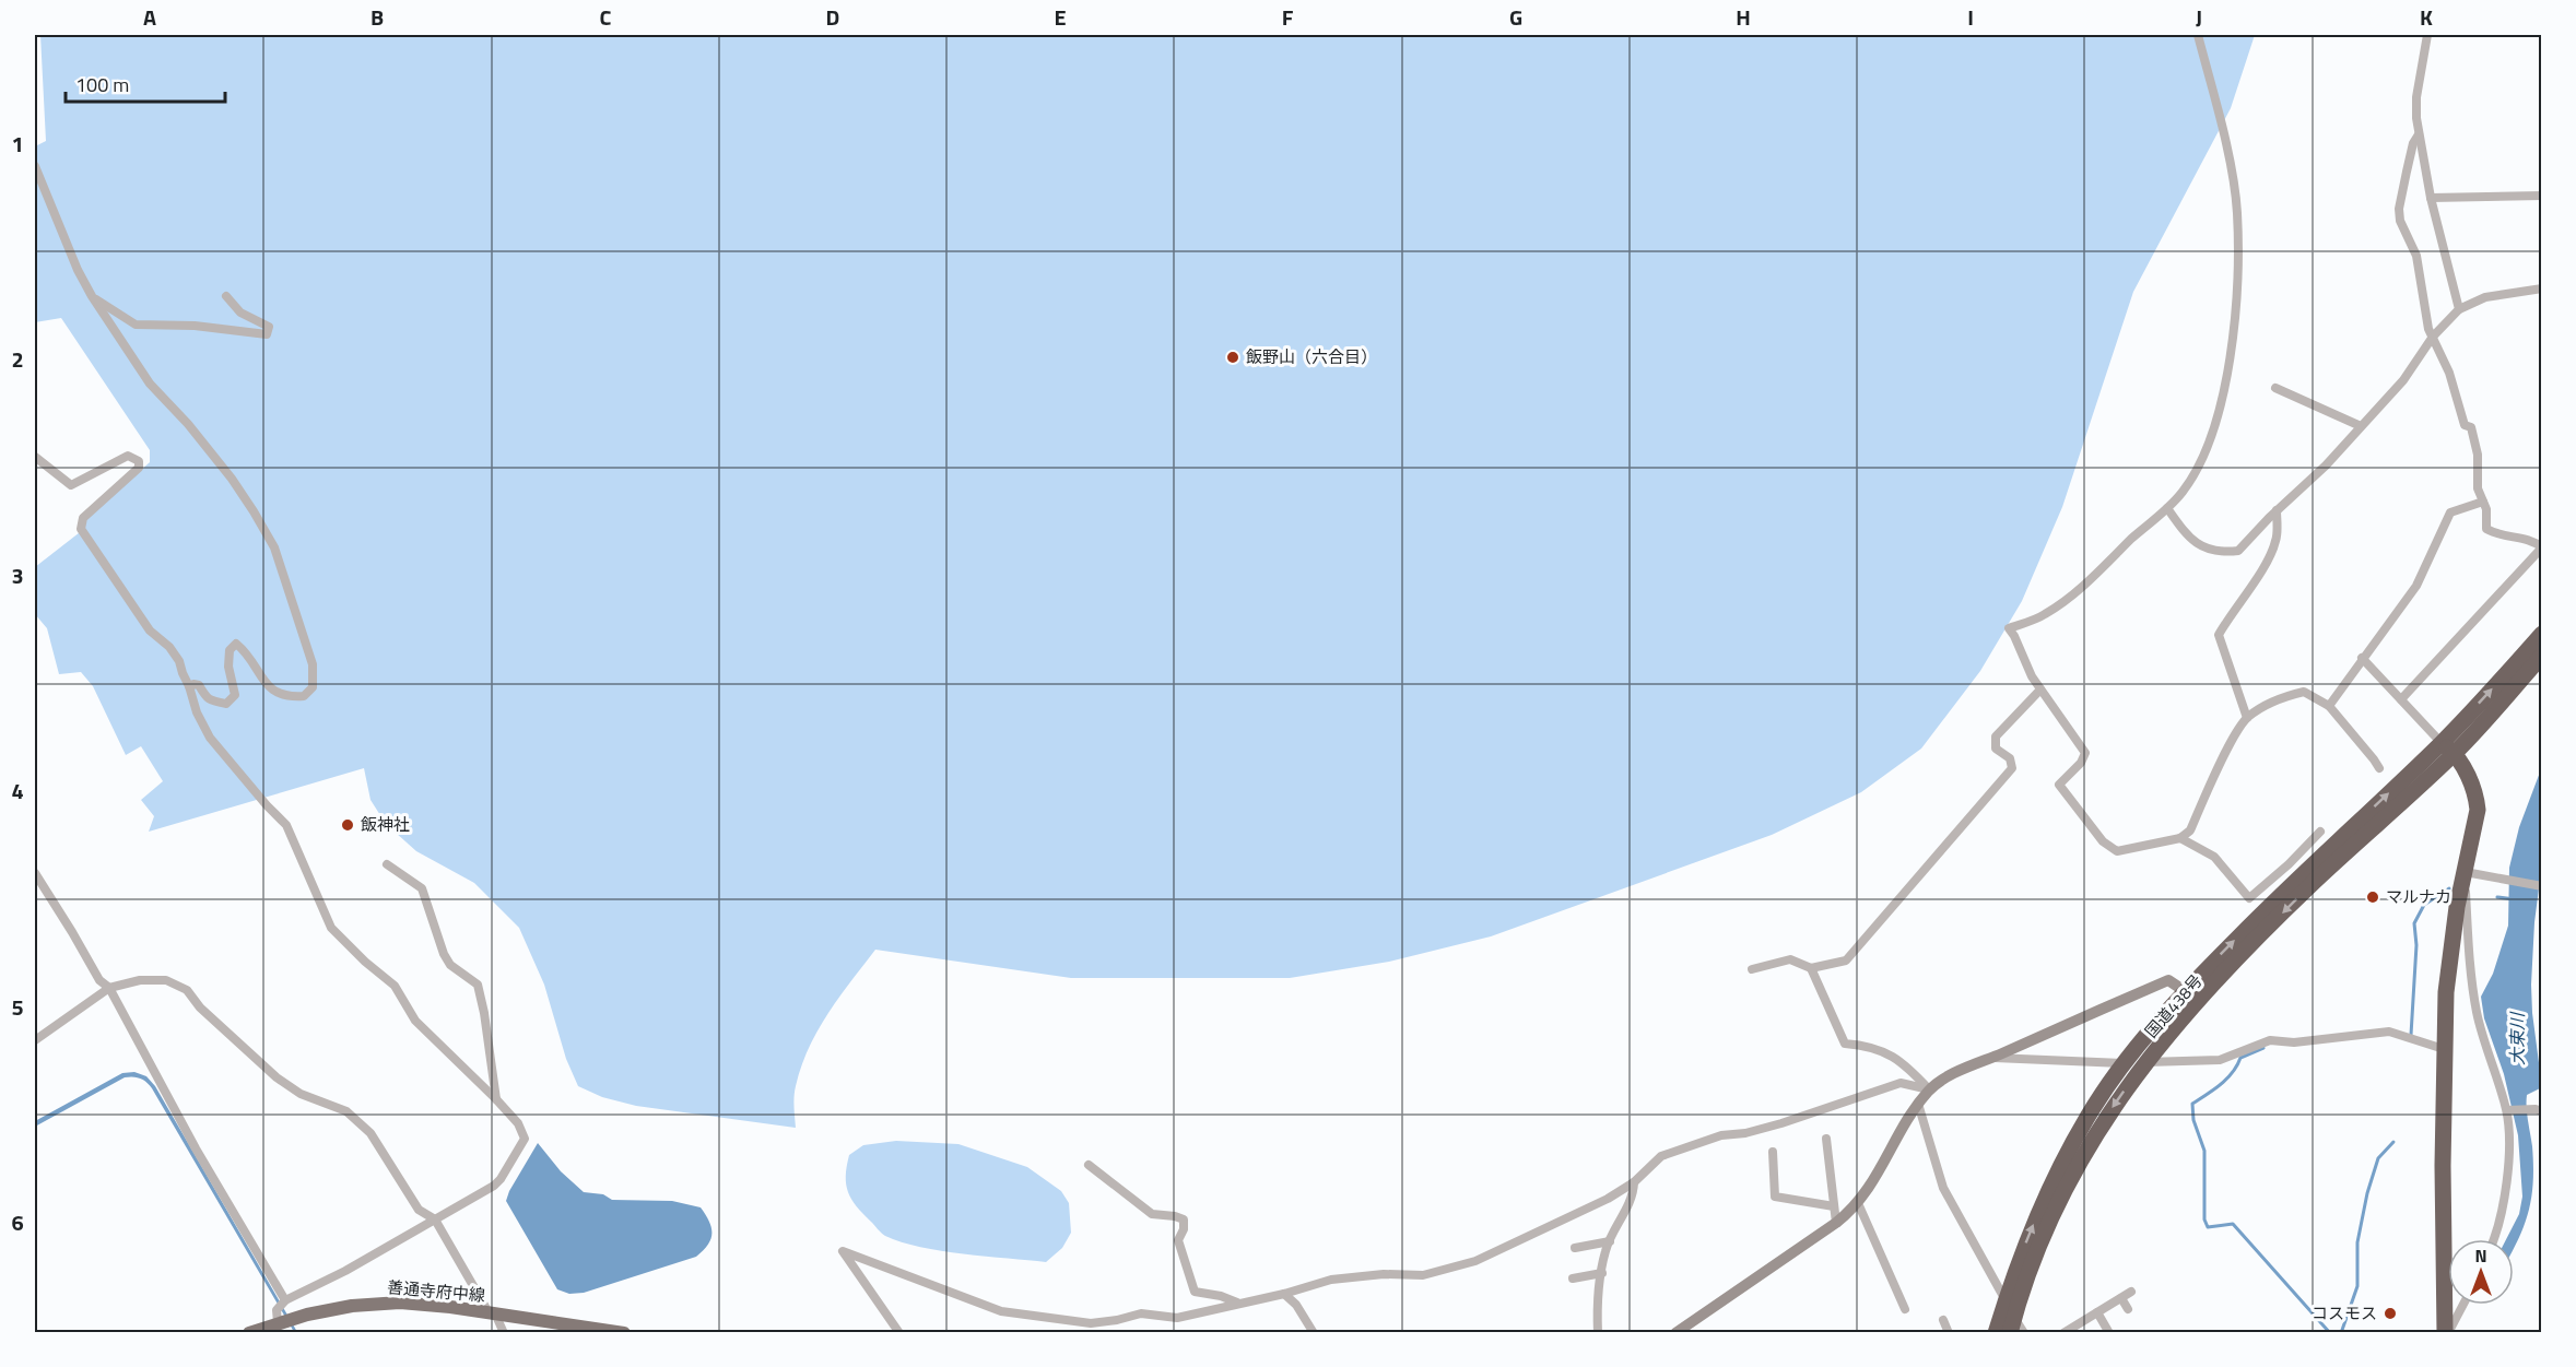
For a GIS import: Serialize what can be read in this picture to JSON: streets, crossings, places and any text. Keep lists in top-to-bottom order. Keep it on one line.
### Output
{"streets":{"highway":["国道438号"],"main road":["善通寺府中線"]},"water":["大束川"],"places":["飯野山（六合目）","飯神社","マルナカ","コスモス"],"scale_bar":"100 m","north":"top","grid":{"columns":["A","B","C","D","E","F","G","H","I","J","K"],"rows":["1","2","3","4","5","6"]}}
